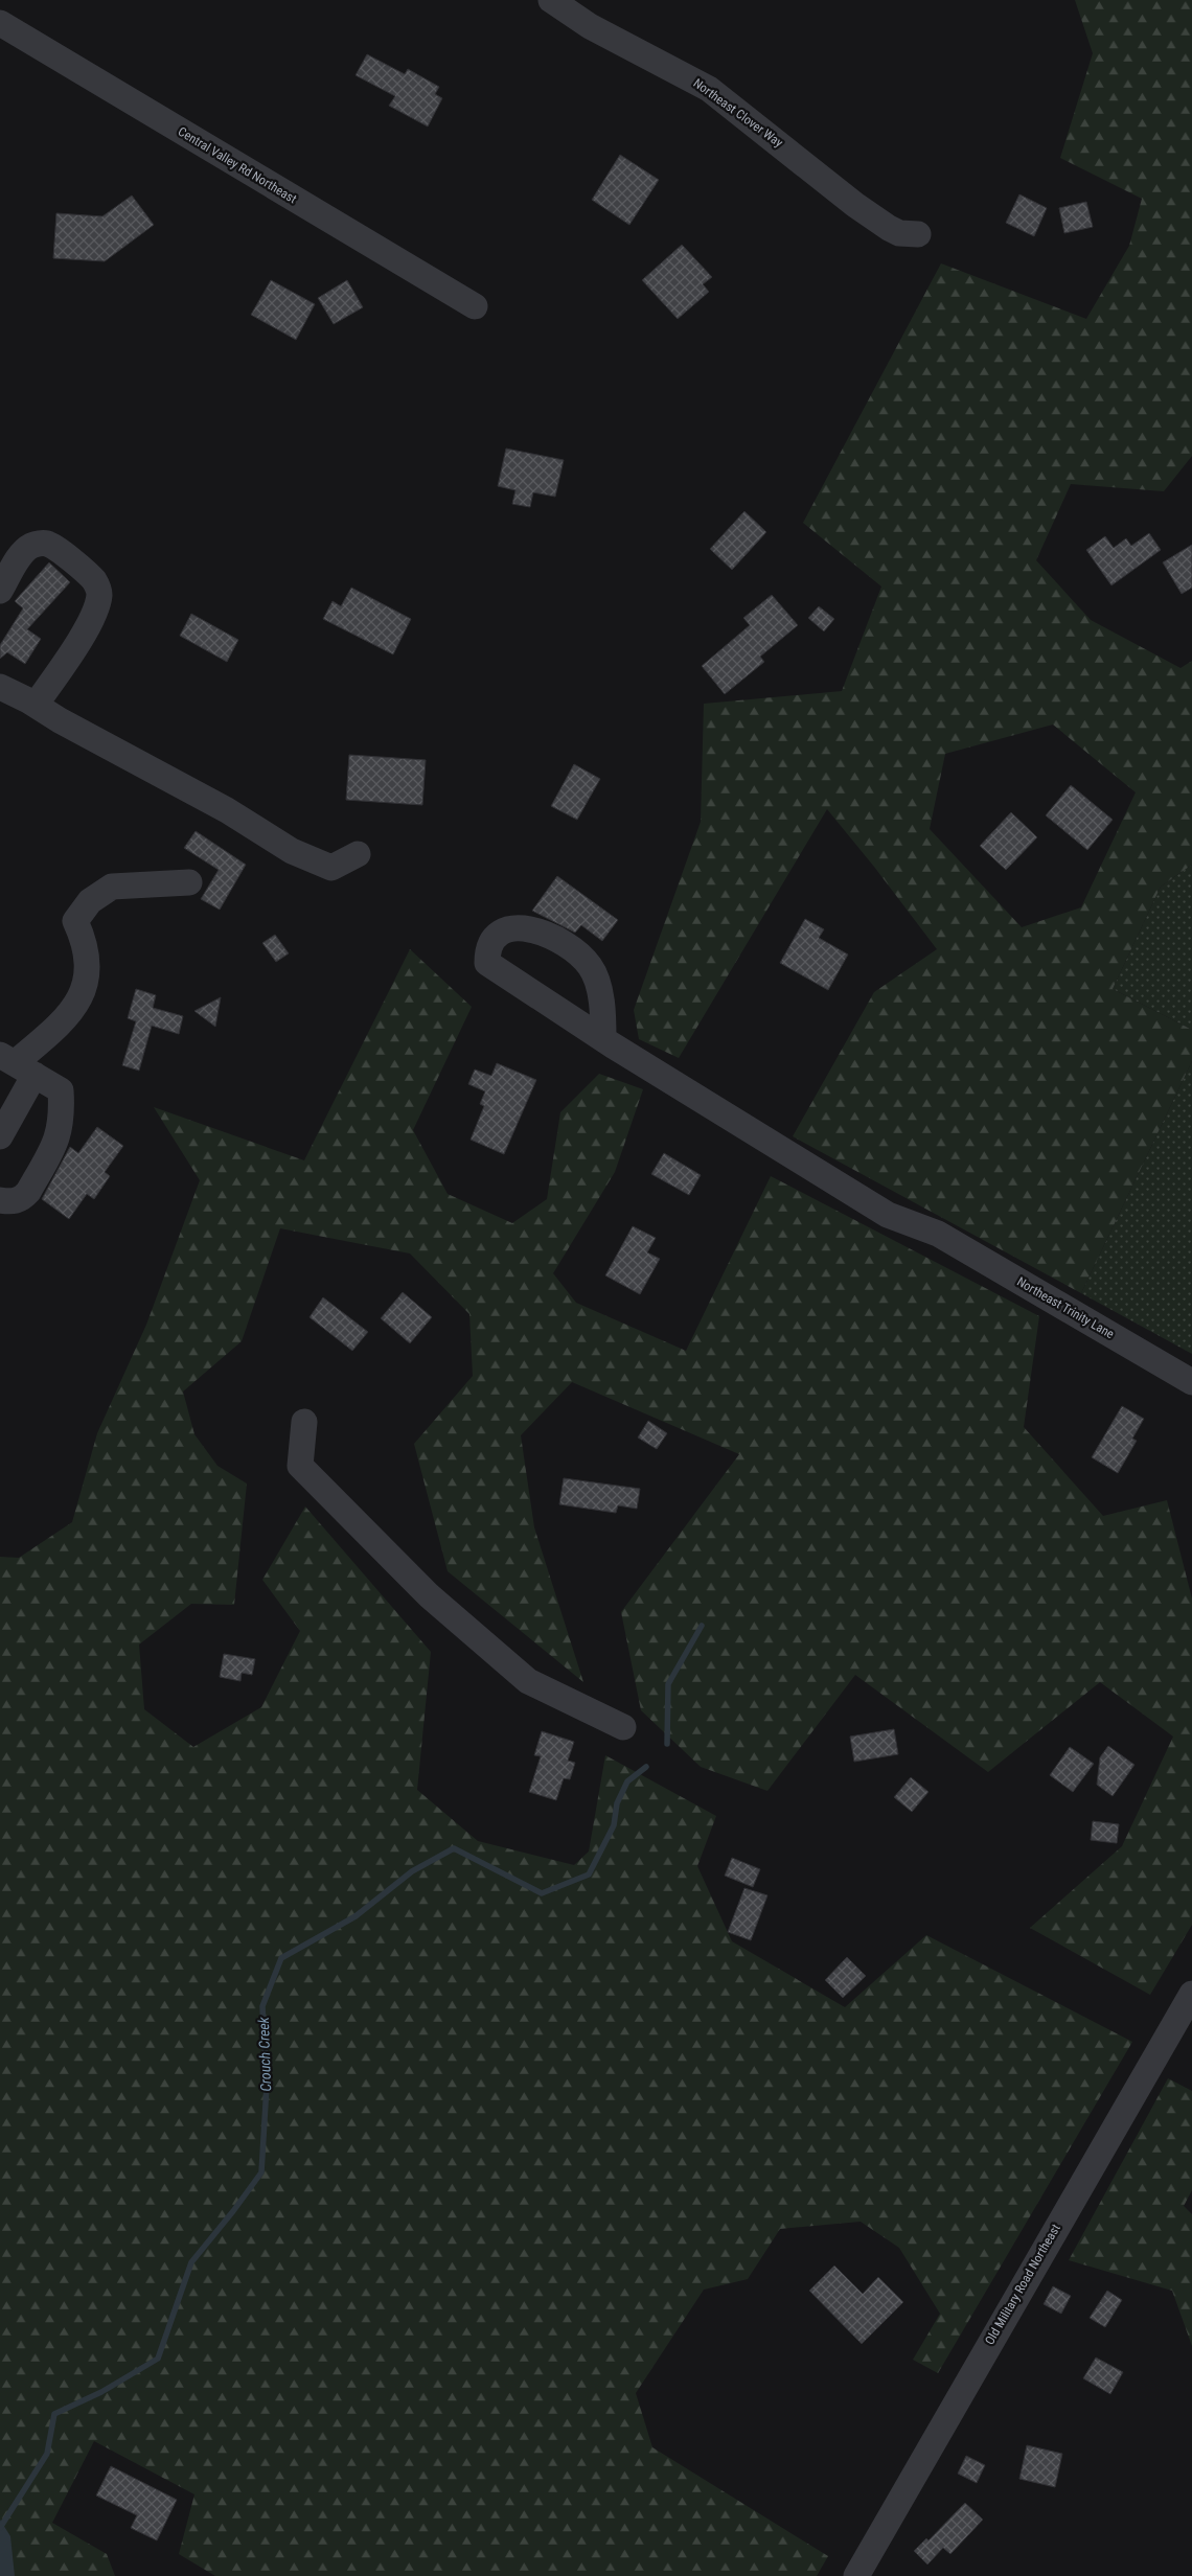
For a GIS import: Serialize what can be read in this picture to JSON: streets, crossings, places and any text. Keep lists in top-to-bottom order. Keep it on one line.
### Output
{"streets":{"street":["Northeast Clover Way","Central Valley Rd Northeast","Northeast Trinity Lane","Old Military Road Northeast"]},"water":["Crouch Creek"]}
